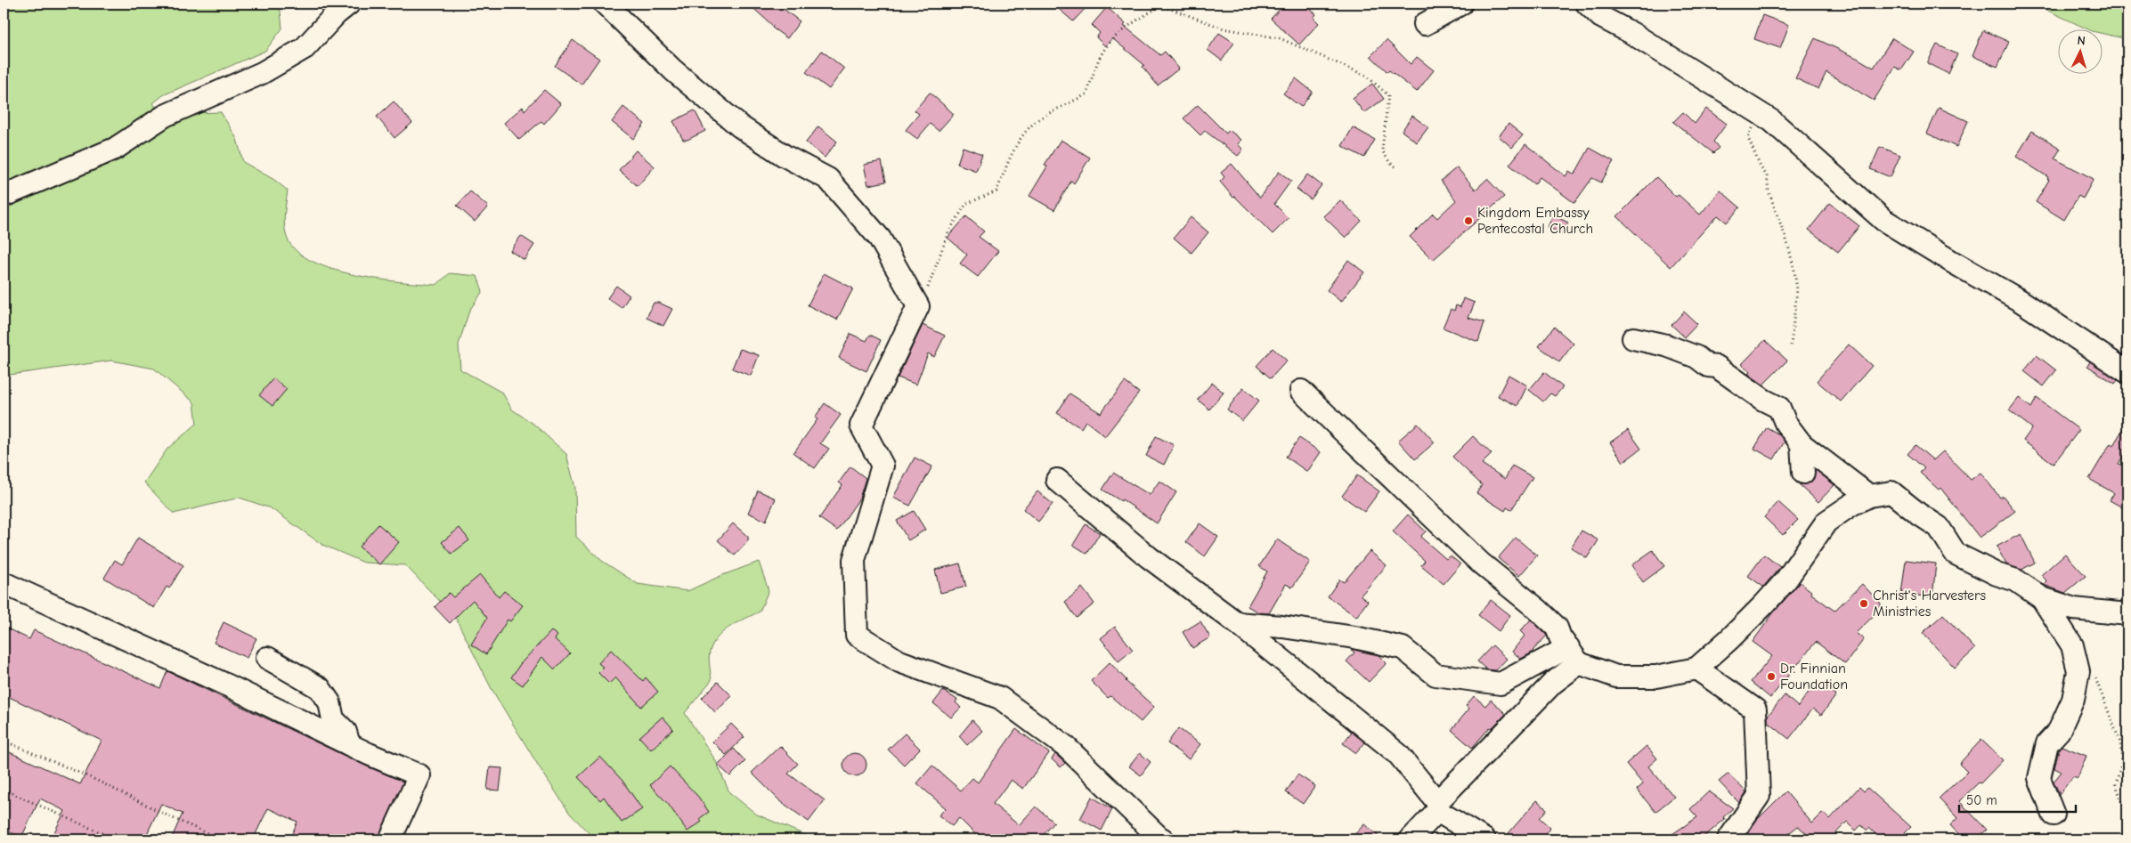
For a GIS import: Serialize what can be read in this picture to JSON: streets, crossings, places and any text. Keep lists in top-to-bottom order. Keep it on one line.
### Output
{"places":["Kingdom Embassy Pentecostal Church","Christ's Harvesters Ministries","Dr. Finnian Foundation"],"scale_bar":"50 m","north":"top"}
